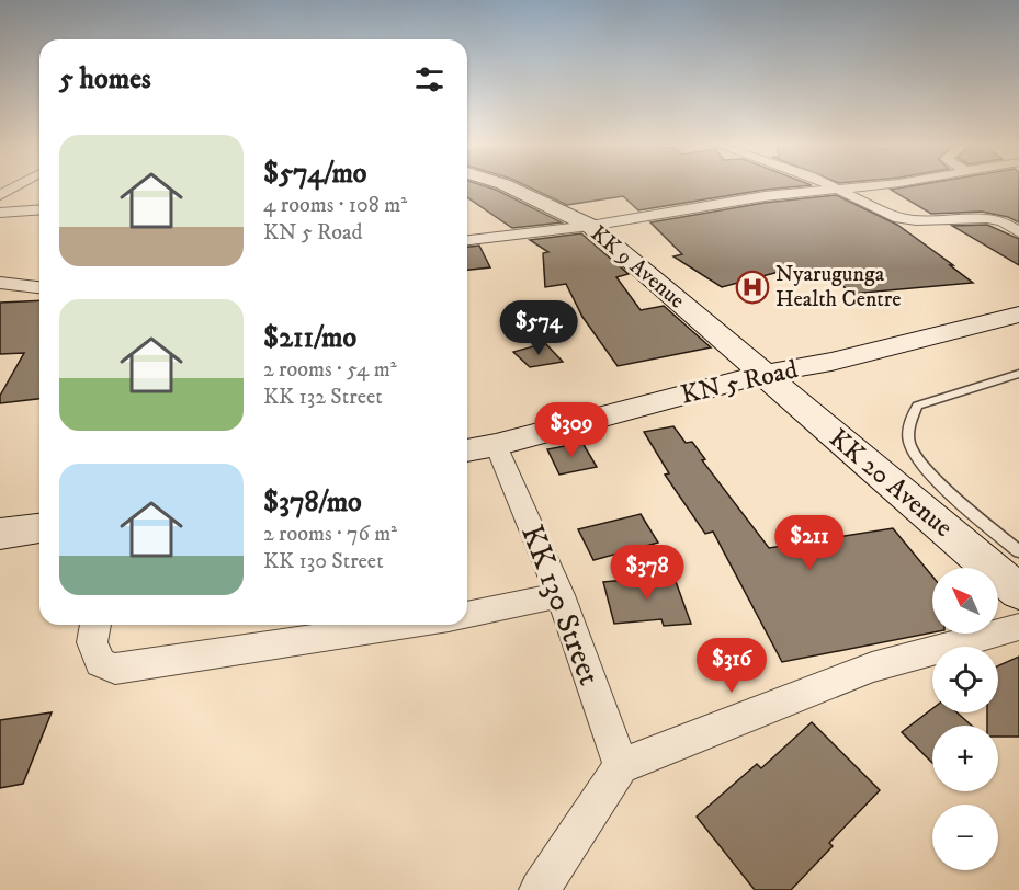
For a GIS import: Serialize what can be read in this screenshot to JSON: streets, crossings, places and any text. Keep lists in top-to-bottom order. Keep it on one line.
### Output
{"streets":{"main road":["KK 9 Avenue","KN 5 Road","KK 20 Avenue"],"street":["KK 130 Street"]},"crossings":[["KK 9 Avenue","KN 5 Road"],["KK 9 Avenue","KK 20 Avenue"],["KN 5 Road","KK 20 Avenue"],["KN 5 Road","KK 130 Street"]],"places":{"hospital":["Nyarugunga Health Centre"]},"north":"top left","page":{"heading":"5 homes","list":[{"name":"$574/mo","note":"4 rooms · 108 m² · KN 5 Road"},{"name":"$211/mo","note":"2 rooms · 54 m² · KK 132 Street"},{"name":"$378/mo","note":"2 rooms · 76 m² · KK 130 Street"}],"price":["$574","$309","$211","$378","$316"],"map_buttons":["+","−"]}}
